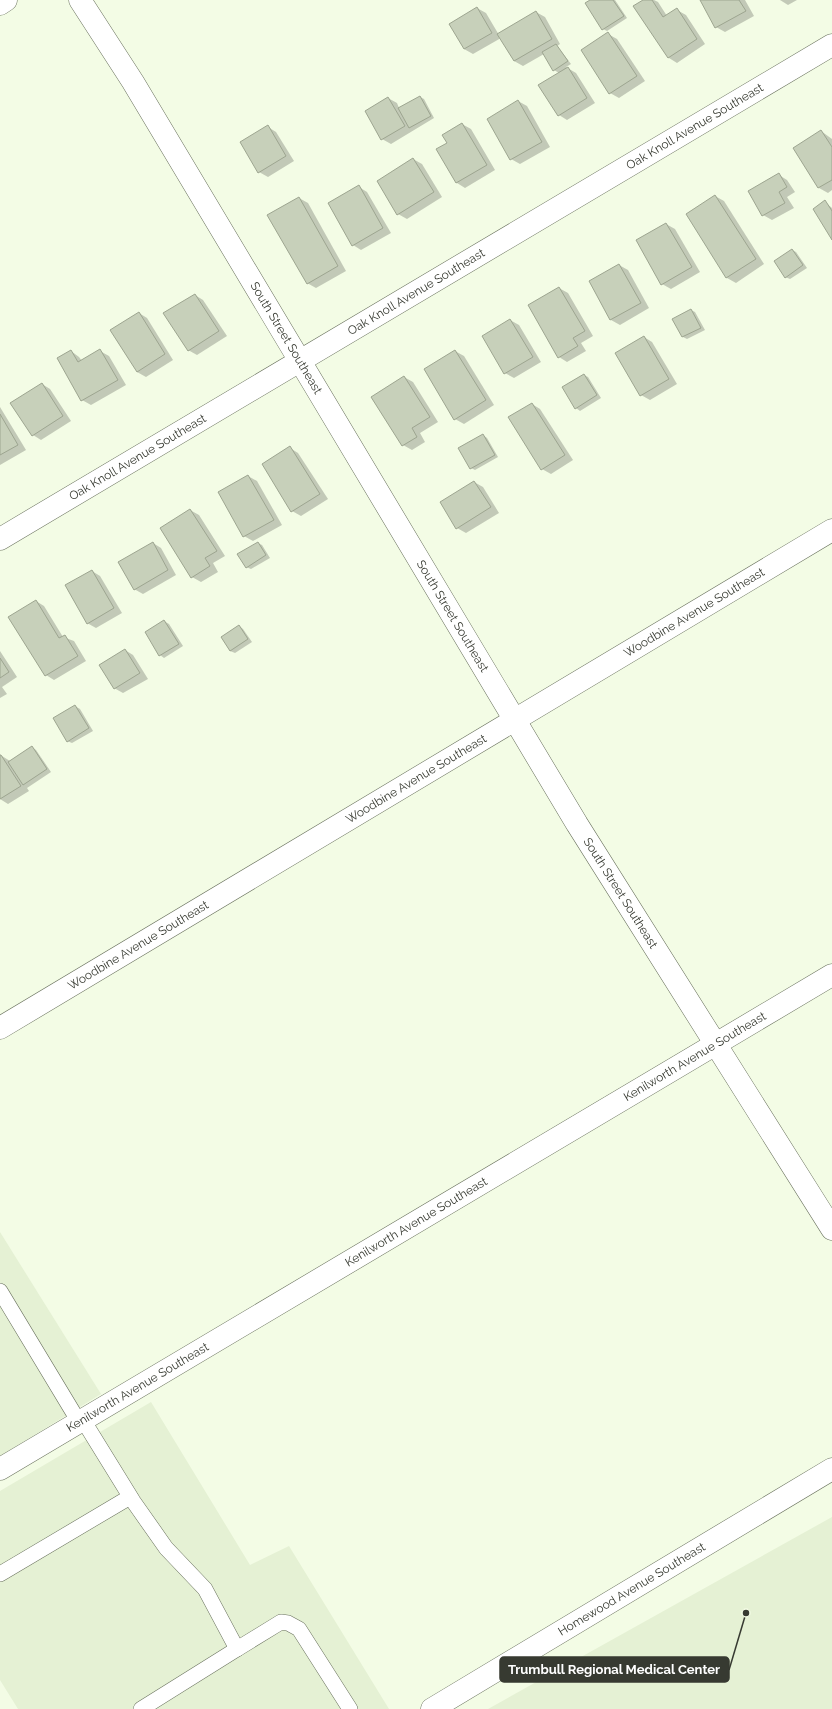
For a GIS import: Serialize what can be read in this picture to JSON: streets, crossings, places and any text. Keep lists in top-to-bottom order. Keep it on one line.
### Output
{"streets":{"street":["Oak Knoll Avenue Southeast","South Street Southeast","Woodbine Avenue Southeast","Kenilworth Avenue Southeast","Homewood Avenue Southeast"]},"crossings":[["Oak Knoll Avenue Southeast","South Street Southeast"],["South Street Southeast","Woodbine Avenue Southeast"],["South Street Southeast","Kenilworth Avenue Southeast"]],"places":["Trumbull Regional Medical Center"]}
